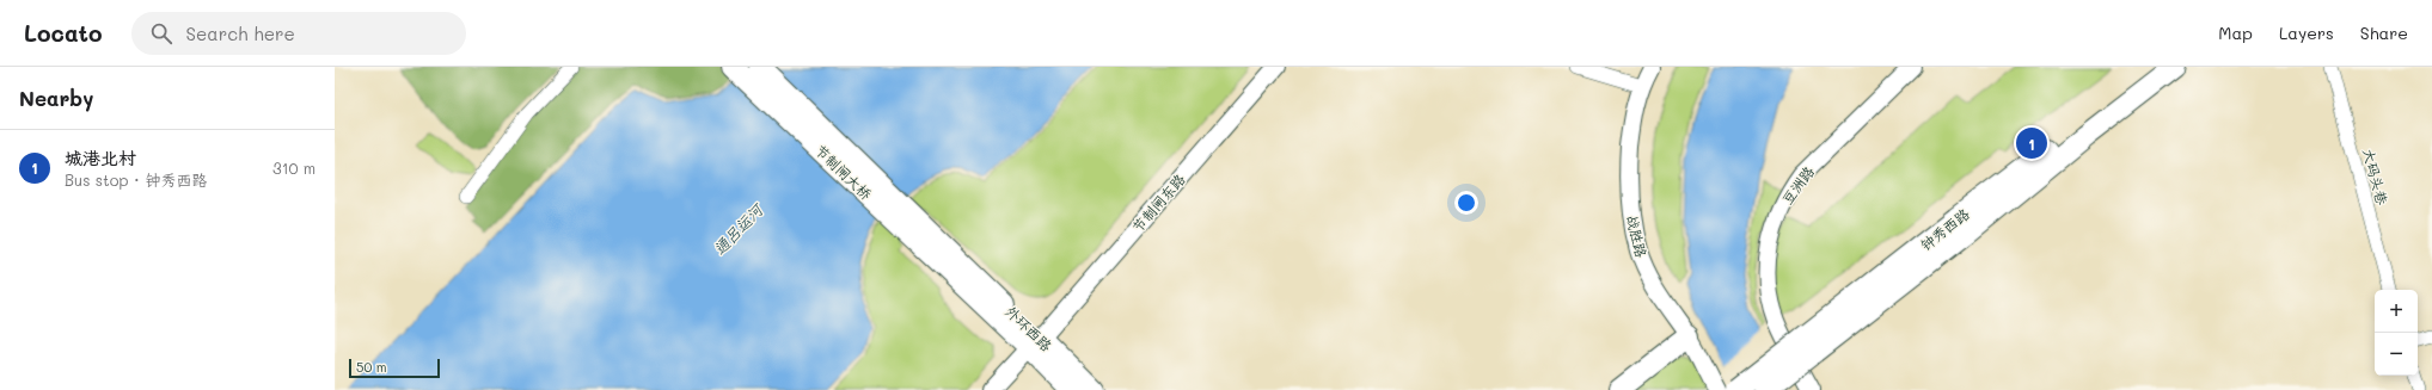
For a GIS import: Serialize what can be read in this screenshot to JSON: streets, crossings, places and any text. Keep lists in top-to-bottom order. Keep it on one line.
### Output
{"streets":{"main road":["节制闸大桥","钟秀西路","外环西路"],"street":["大码头巷","豆洲路","节制闸东路","战胜路"]},"crossings":[["节制闸大桥","外环西路"],["节制闸东路","外环西路"]],"water":["通吕运河"],"scale_bar":"50 m","page":{"header":"Locato","search":"Search here","nav":["Map","Layers","Share"],"heading":"Nearby","pins":"1","list":[{"mark":"1","name":"城港北村","note":"Bus stop · 钟秀西路","value":"310 m"}],"map_buttons":["+","−"],"scale":"50 m"}}
